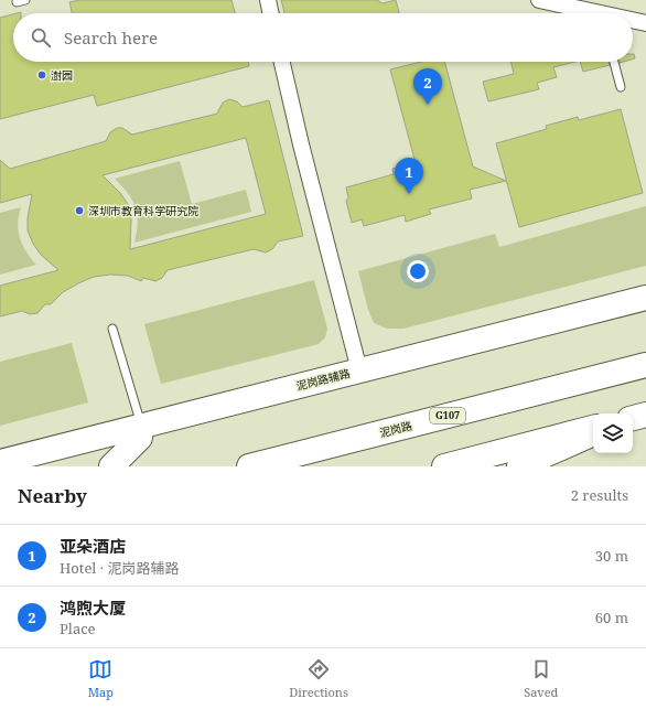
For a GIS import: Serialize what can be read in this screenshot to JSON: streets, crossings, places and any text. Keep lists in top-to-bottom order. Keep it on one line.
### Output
{"streets":{"main road":["泥岗路辅路","G107","泥岗路"]},"places":["澍园","深圳市教育科学研究院"],"page":{"search":"Search here","pins":["2","1"],"heading":["Nearby","2 results"],"list":[{"mark":"1","name":"亚朵酒店","note":"Hotel · 泥岗路辅路","value":"30 m"},{"mark":"2","name":"鸿煦大厦","note":"Place","value":"60 m"}],"nav":["Map","Directions","Saved"]}}
